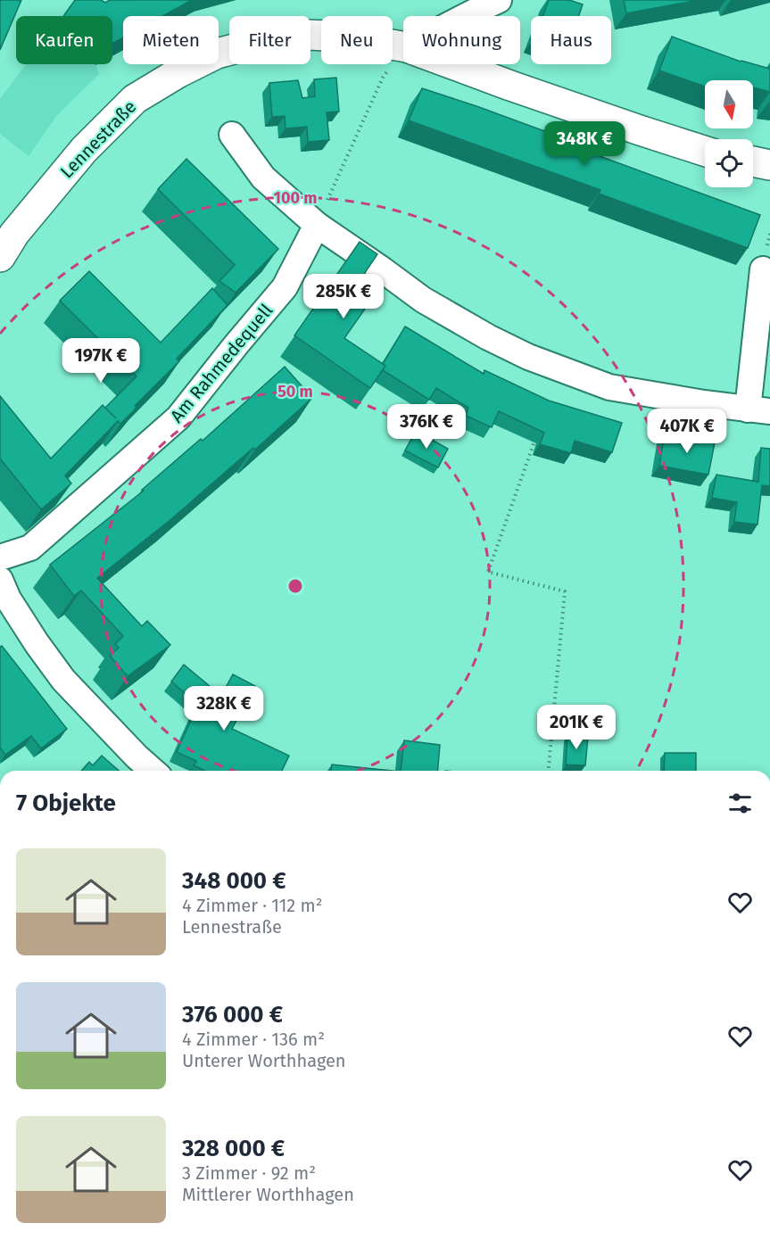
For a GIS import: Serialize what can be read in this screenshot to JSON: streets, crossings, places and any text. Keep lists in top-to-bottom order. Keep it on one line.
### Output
{"streets":{"main road":["Lennestraße"],"street":["Am Rahmedequell"]},"north":"bottom","page":{"chip":["Kaufen","Mieten","Filter","Neu","Wohnung","Haus"],"price":["348K €","285K €","197K €","376K €","407K €","328K €","201K €"],"heading":"7 Objekte","list":[{"name":"348 000 €","note":"4 Zimmer · 112 m² · Lennestraße"},{"name":"376 000 €","note":"4 Zimmer · 136 m² · Unterer Worthhagen"},{"name":"328 000 €","note":"3 Zimmer · 92 m² · Mittlerer Worthhagen"}]},"rings":["100 m","50 m"]}
